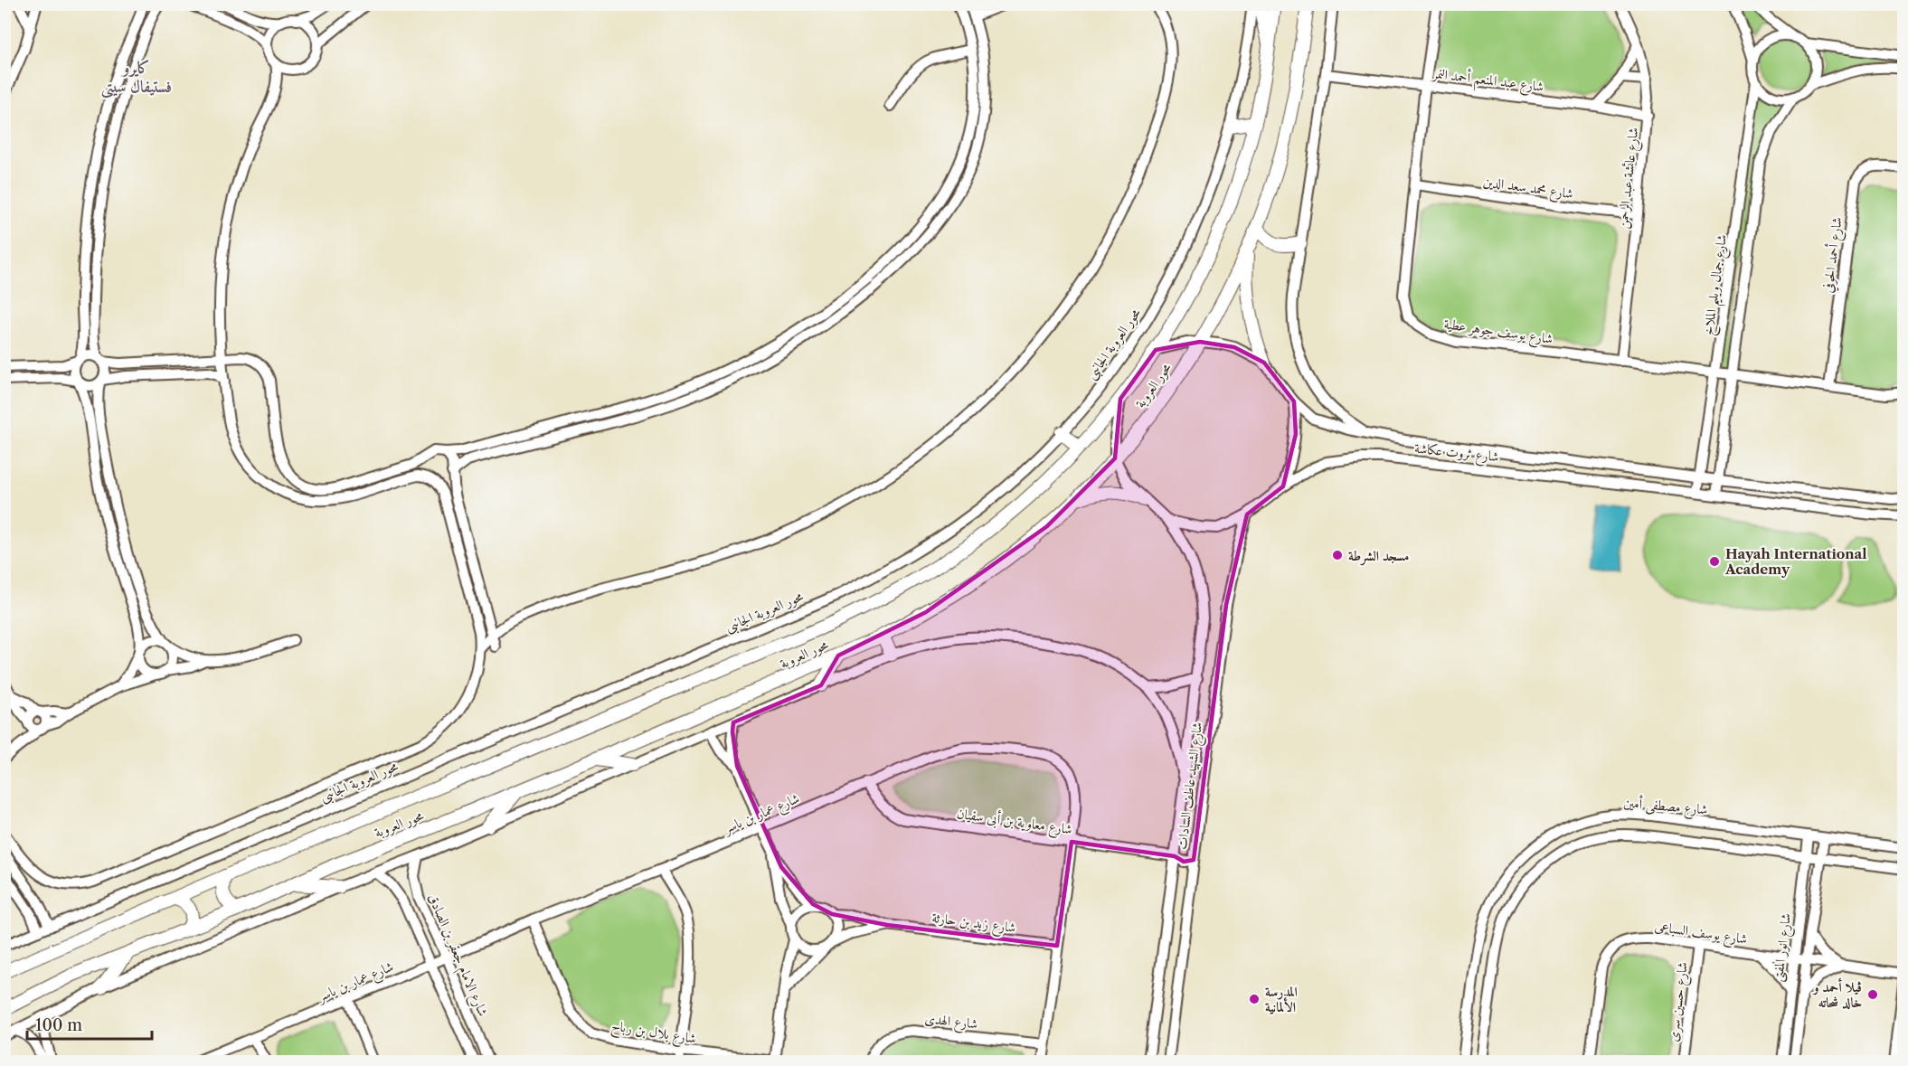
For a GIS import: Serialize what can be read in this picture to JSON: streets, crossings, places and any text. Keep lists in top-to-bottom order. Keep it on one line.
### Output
{"streets":{"main road":["محور العروبة"],"street":["شارع عبد المنعم أحمد النمر","شارع عائشة عبد الرحمن","شارع محمد سعد الدين","شارع أحمد الحوفي","شارع جمال ويليم الملاخ","شارع يوسف جوهر عطية","محور العروبة الجانبى","شارع ثروت عكاشة","شارع الشهيد عاطف السادات","شارع مصطفى أمين","شارع عمار بن ياسر","شارع معاوية بن أبى سفيان","شارع زيد بن حارثة","شارع يوسف السباعى","شارع انور المفتى","شارع الامام جعفر بن الصادق","شارع حسين سرى","شارع الهدى","شارع بلال بن رباح"]},"crossings":[["شارع عبد المنعم أحمد النمر","شارع عائشة عبد الرحمن"],["شارع عبد المنعم أحمد النمر","شارع يوسف جوهر عطية"],["شارع عائشة عبد الرحمن","شارع محمد سعد الدين"],["شارع عائشة عبد الرحمن","شارع يوسف جوهر عطية"],["شارع محمد سعد الدين","شارع يوسف جوهر عطية"],["شارع أحمد الحوفي","شارع يوسف جوهر عطية"],["شارع جمال ويليم الملاخ","شارع يوسف جوهر عطية"],["شارع جمال ويليم الملاخ","شارع ثروت عكاشة"],["محور العروبة","شارع ثروت عكاشة"],["محور العروبة","شارع الشهيد عاطف السادات"],["شارع ثروت عكاشة","شارع الشهيد عاطف السادات"],["شارع الشهيد عاطف السادات","شارع معاوية بن أبى سفيان"],["شارع مصطفى أمين","شارع انور المفتى"],["شارع عمار بن ياسر","شارع معاوية بن أبى سفيان"],["شارع عمار بن ياسر","شارع زيد بن حارثة"],["شارع عمار بن ياسر","شارع الامام جعفر بن الصادق"],["شارع عمار بن ياسر","شارع الهدى"],["شارع عمار بن ياسر","شارع بلال بن رباح"],["شارع يوسف السباعى","شارع انور المفتى"],["شارع يوسف السباعى","شارع حسين سرى"]],"districts":["كايرو فستيفال سيتى"],"places":["مسجد الشرطة","Hayah International Academy","ڤيلا أحمد و خالد شحاته","المدرسة الألمانية"],"scale_bar":"100 m"}
